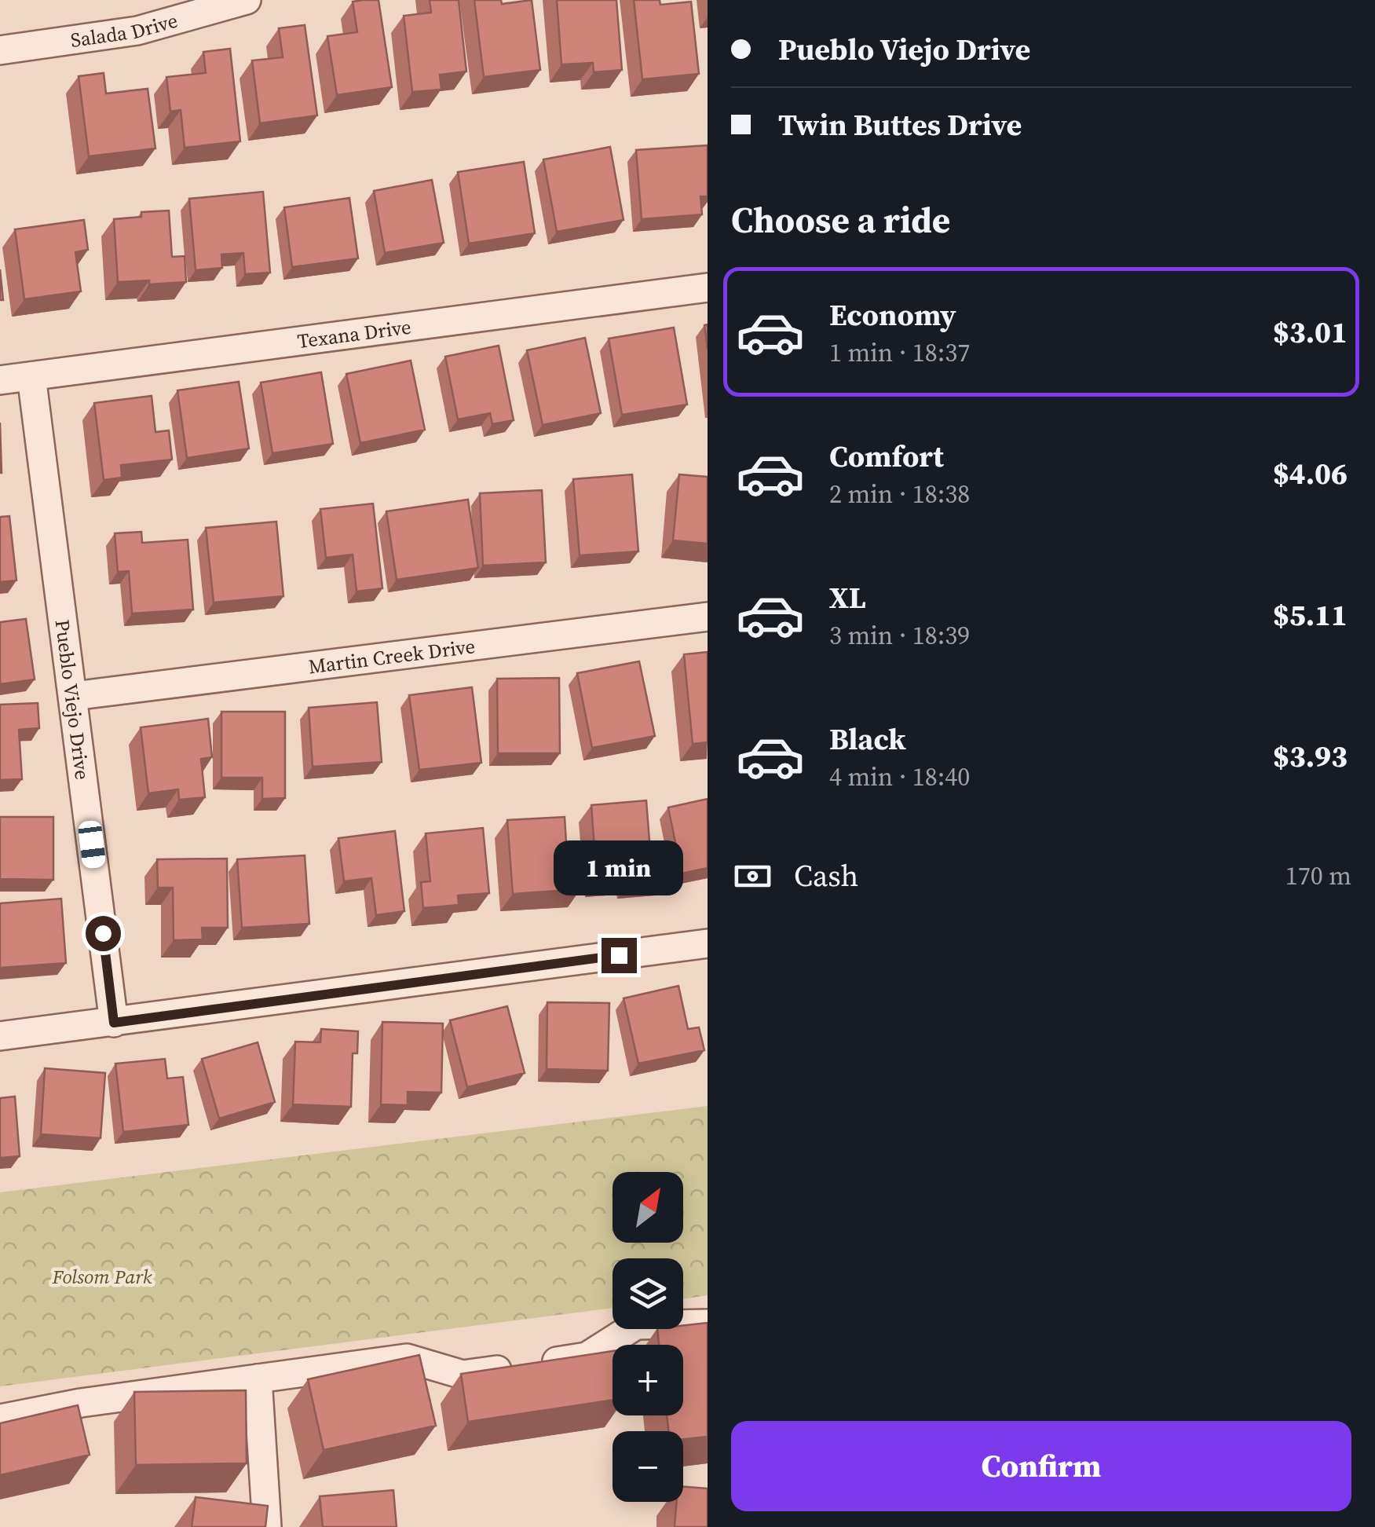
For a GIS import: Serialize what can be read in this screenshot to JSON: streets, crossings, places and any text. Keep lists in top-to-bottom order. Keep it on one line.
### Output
{"streets":{"street":["Salada Drive","Texana Drive","Martin Creek Drive","Pueblo Viejo Drive"]},"crossings":[["Texana Drive","Pueblo Viejo Drive"],["Martin Creek Drive","Pueblo Viejo Drive"]],"parks":["Folsom Park"],"north":"top right","page":{"banner":["Pueblo Viejo Drive","Twin Buttes Drive"],"heading":"Choose a ride","list":[{"name":"Economy","note":"1 min · 18:37","value":"$3.01"},{"name":"Comfort","note":"2 min · 18:38","value":"$4.06"},{"name":"XL","note":"3 min · 18:39","value":"$5.11"},{"name":"Black","note":"4 min · 18:40","value":"$3.93"}],"pay":["Cash","170 m"],"bubble":"1 min","map_buttons":["+","−"],"buttons":"Confirm"}}
